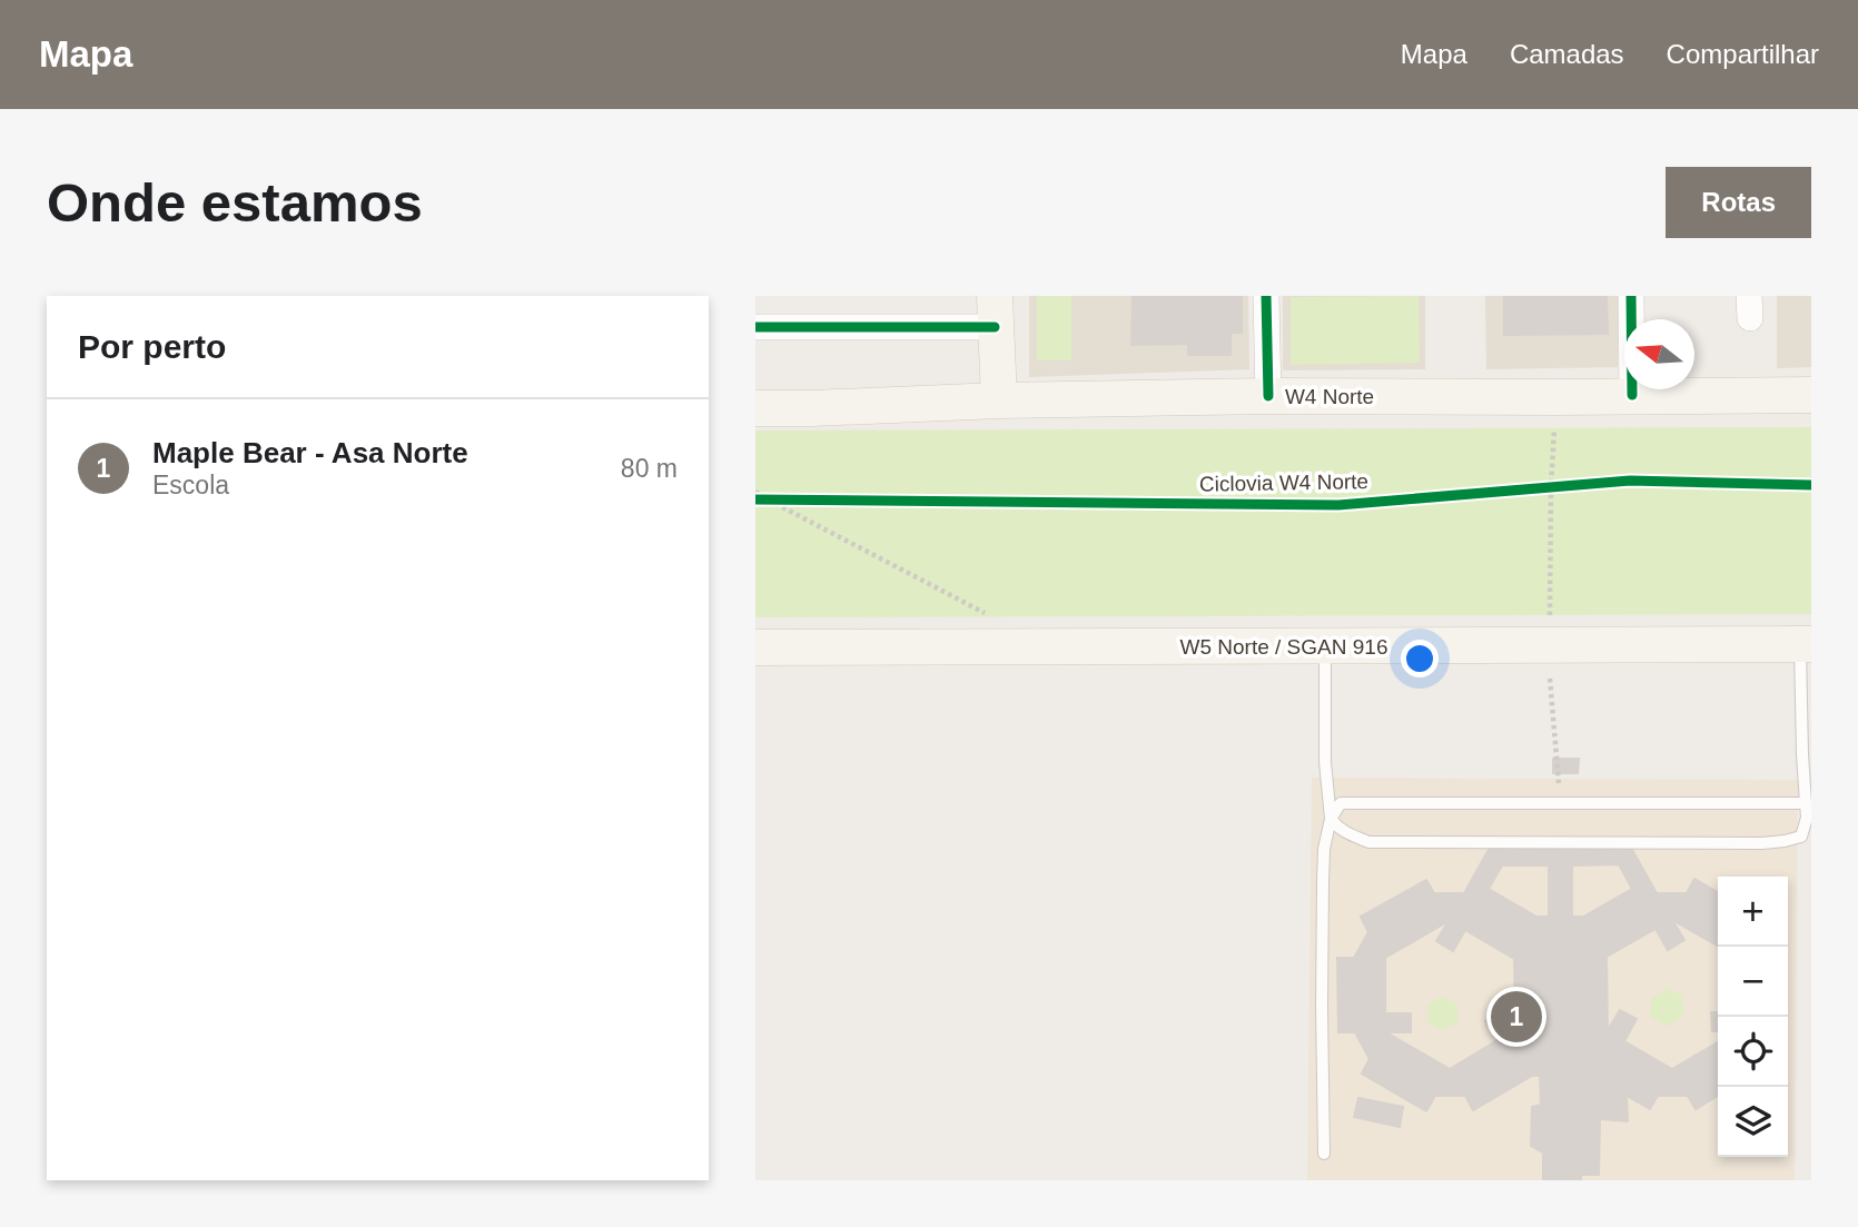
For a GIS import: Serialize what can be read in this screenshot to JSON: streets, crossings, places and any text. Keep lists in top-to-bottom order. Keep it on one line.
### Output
{"streets":{"main road":["W4 Norte","W5 Norte / SGAN 916"],"cycle path":["Ciclovia W4 Norte"]},"north":"left","page":{"header":"Mapa","nav":["Mapa","Camadas","Compartilhar"],"buttons":"Rotas","title":"Onde estamos","heading":"Por perto","list":[{"mark":"1","name":"Maple Bear - Asa Norte","note":"Escola","value":"80 m"}],"map_buttons":["+","−"],"pins":"1"}}
